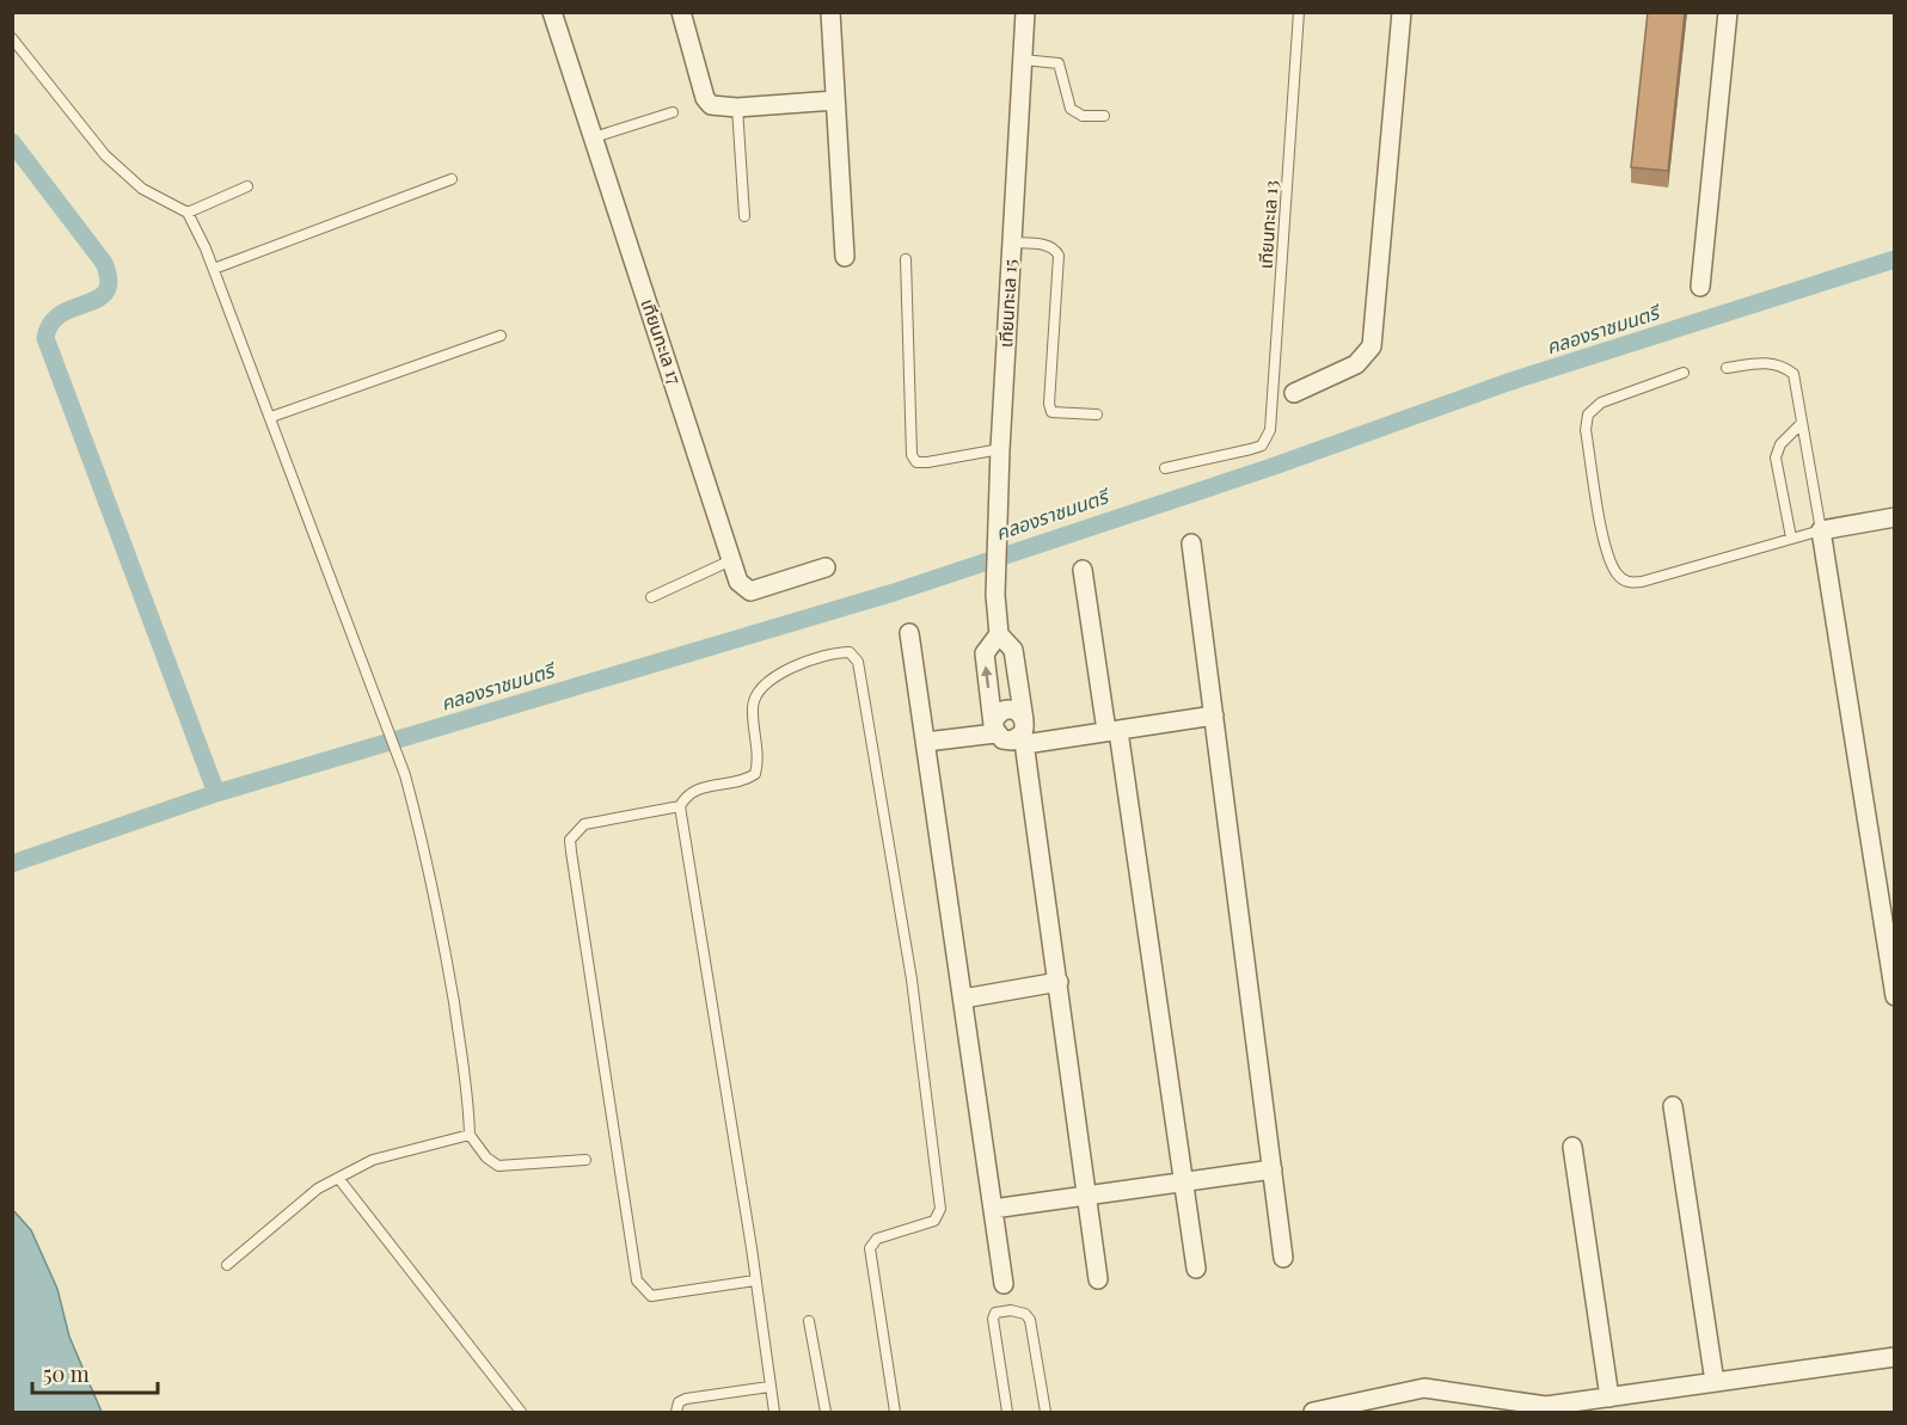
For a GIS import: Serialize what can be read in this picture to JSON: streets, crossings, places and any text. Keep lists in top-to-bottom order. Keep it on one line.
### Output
{"streets":{"street":["เทียนทะเล 15","เทียนทะเล 17"],"lane":["เทียนทะเล 13"]},"water":["คลองราชมนตรี"],"scale_bar":"50 m"}
